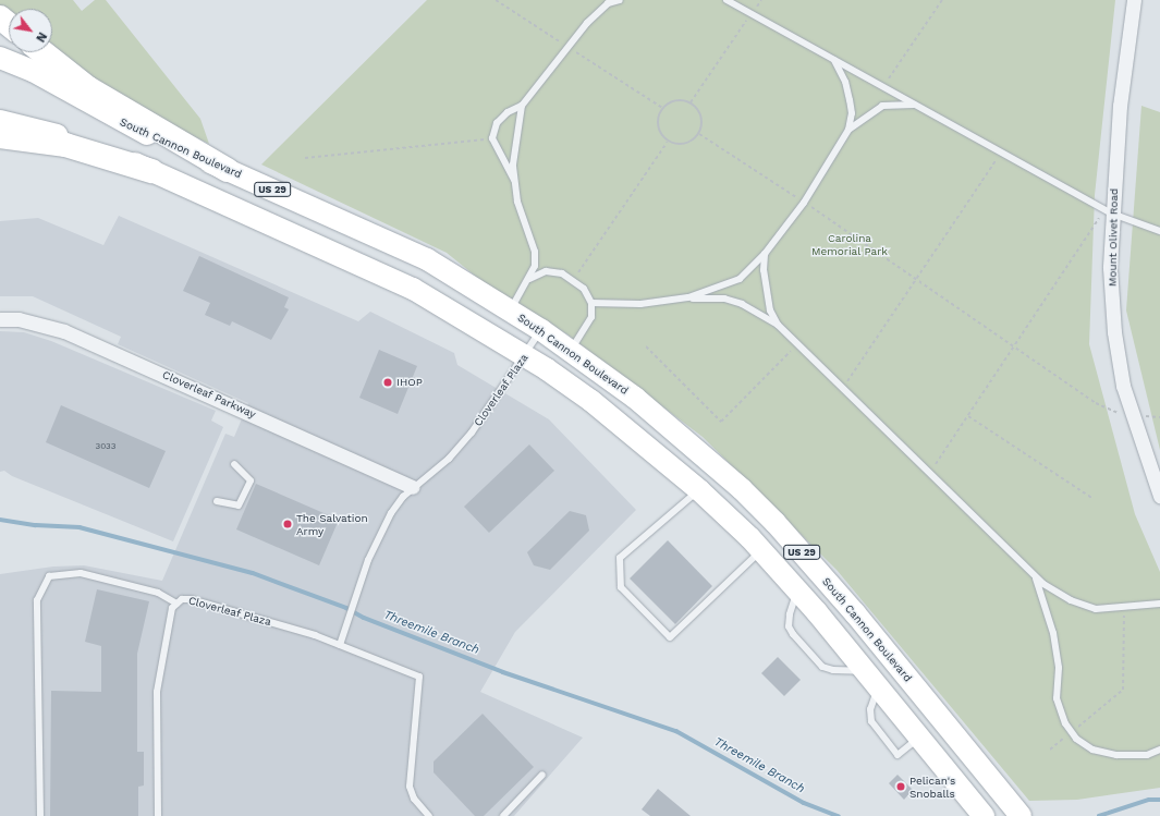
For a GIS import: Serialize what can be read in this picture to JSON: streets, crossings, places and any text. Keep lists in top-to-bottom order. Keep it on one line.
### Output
{"streets":{"main road":["South Cannon Boulevard","US 29"],"street":["Mount Olivet Road","Cloverleaf Parkway"],"lane":["Cloverleaf Plaza"]},"crossings":[["South Cannon Boulevard","Cloverleaf Plaza"],["US 29","Cloverleaf Plaza"],["Cloverleaf Plaza","Cloverleaf Parkway"]],"water":["Threemile Branch"],"parks":["Carolina Memorial Park"],"places":["IHOP","The Salvation Army","Pelican's Snoballs"],"house_numbers":["3033"],"north":"bottom right"}
